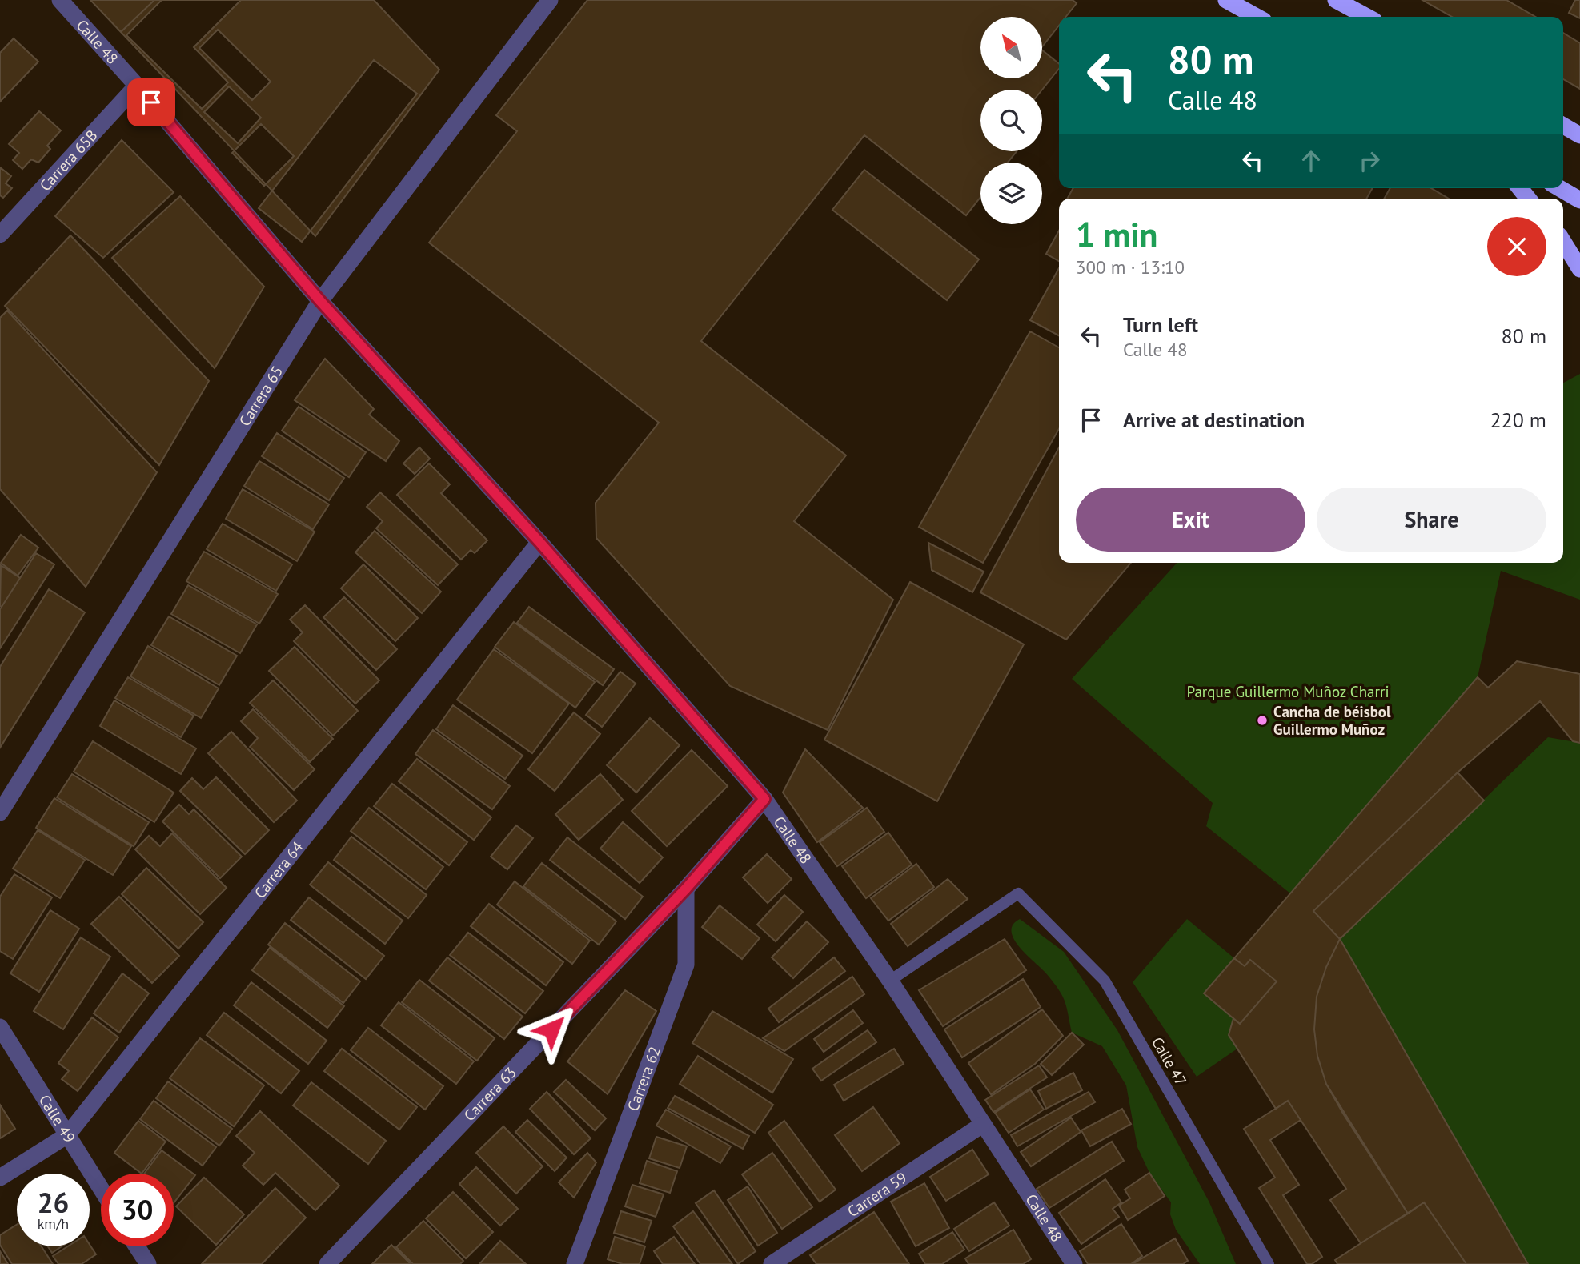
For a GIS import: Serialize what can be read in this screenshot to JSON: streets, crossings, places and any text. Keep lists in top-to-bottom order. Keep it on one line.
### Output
{"streets":{"street":["Calle 48","Carrera 65B","Carrera 65","Carrera 64","Carrera 62","Carrera 63","Calle 49","Carrera 59"],"lane":["Calle 47"]},"crossings":[["Calle 48","Carrera 65B"],["Calle 48","Carrera 65"],["Calle 48","Carrera 64"],["Calle 48","Calle 47"],["Calle 48","Carrera 63"],["Calle 48","Carrera 59"],["Carrera 64","Calle 49"],["Carrera 62","Carrera 63"]],"parks":["Parque Guillermo Muñoz Charri"],"places":["Cancha de béisbol Guillermo Muñoz"],"north":"top left","page":{"turn":["80 m","Calle 48"],"heading":["1 min","300 m · 13:10"],"list":[{"name":"Turn left","note":"Calle 48","value":"80 m"},{"name":"Arrive at destination","value":"220 m"}],"buttons":["Exit","Share"],"speed":"26 km/h","limit":"30"}}
